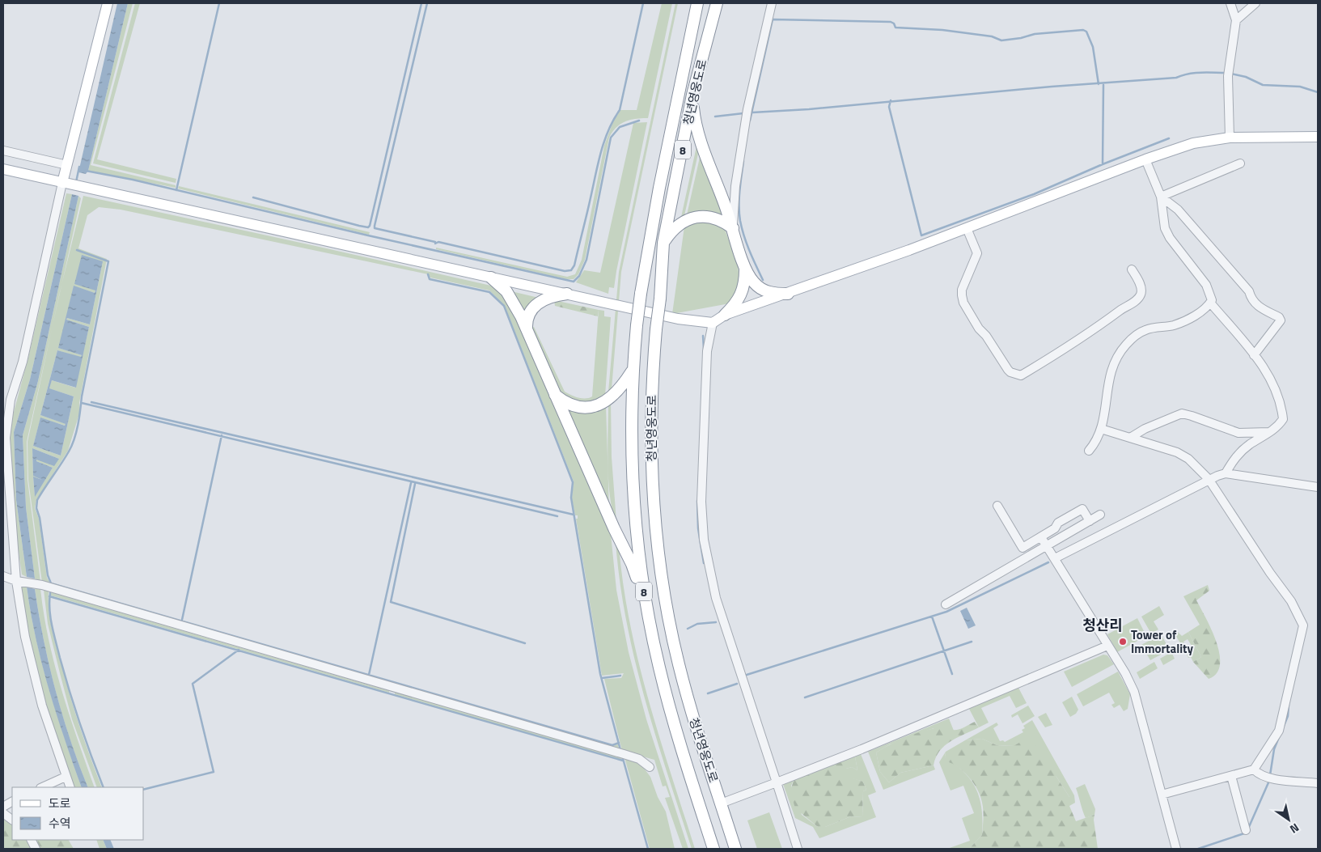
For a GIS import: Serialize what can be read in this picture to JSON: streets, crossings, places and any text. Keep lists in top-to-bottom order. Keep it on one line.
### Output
{"streets":{"highway":["청년영웅도로","8"]},"districts":["청산리"],"places":["Tower of Immortality"],"legend":["도로","수역"],"north":"bottom right"}
